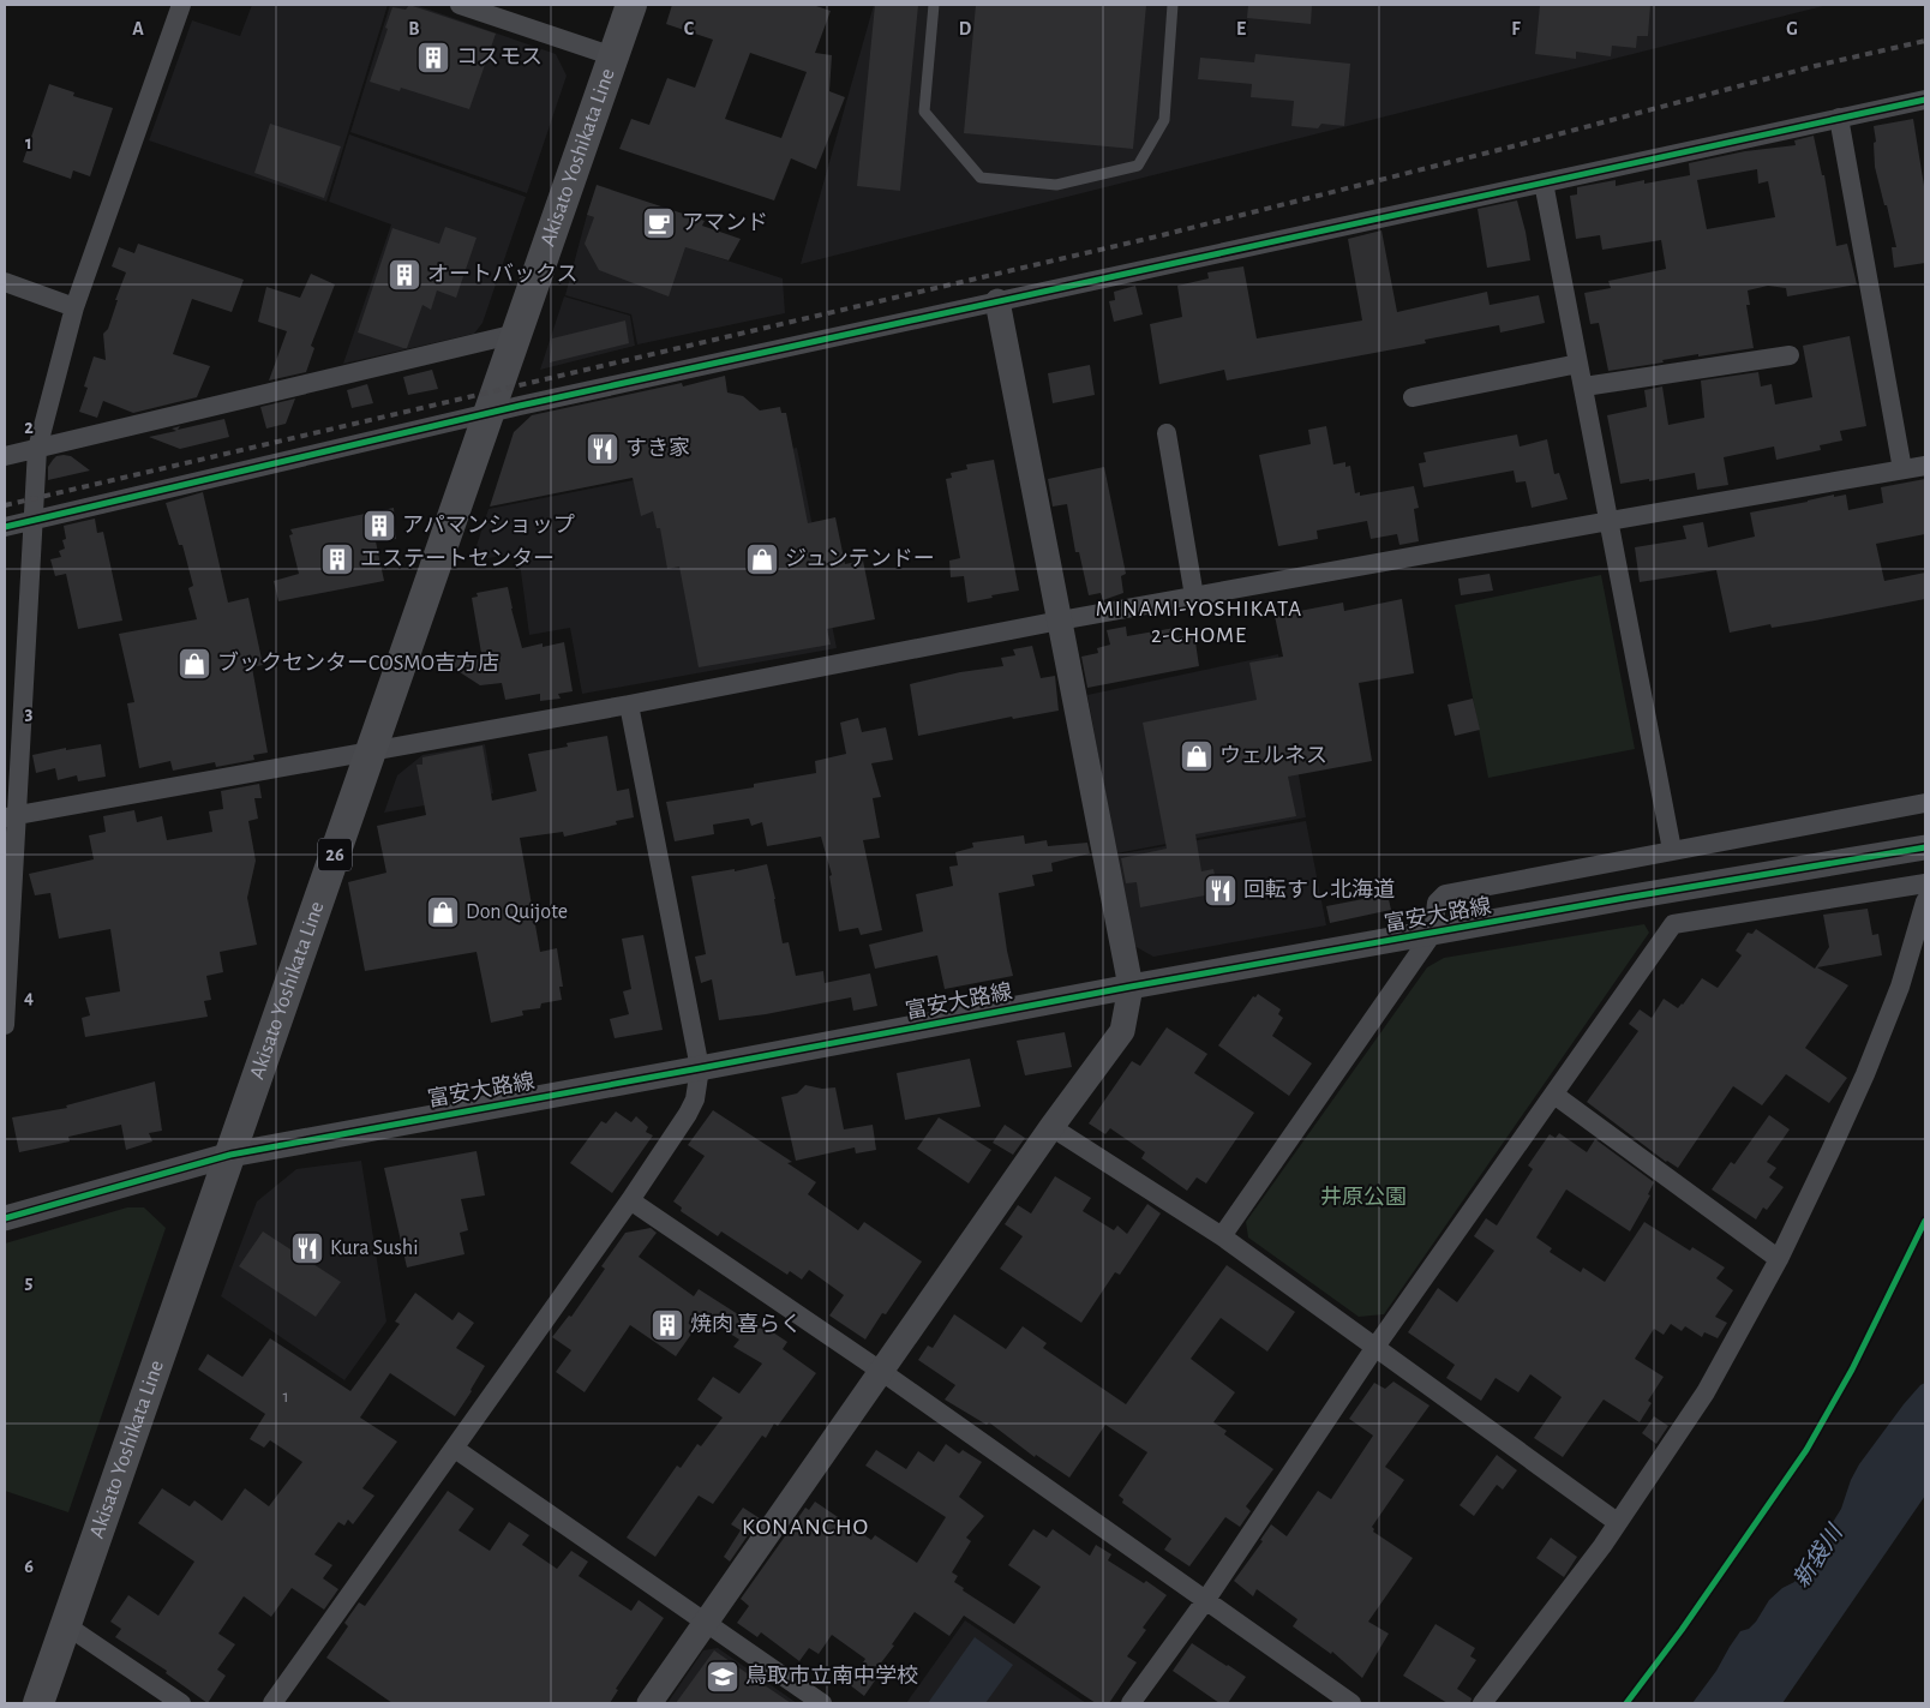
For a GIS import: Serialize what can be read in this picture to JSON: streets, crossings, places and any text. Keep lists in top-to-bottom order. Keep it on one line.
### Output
{"streets":{"main road":["Akisato Yoshikata Line","26"],"street":["富安大路線"]},"crossings":[["Akisato Yoshikata Line","富安大路線"]],"districts":["MINAMI-YOSHIKATA 2-CHOME","KONANCHO"],"water":["新袋川"],"parks":["井原公園"],"places":{"building":["コスモス","オートバックス","アパマンショップ","エステートセンター","焼肉 喜らく"],"cafe":["アマンド"],"restaurant":["すき家","回転すし北海道","Kura Sushi"],"shop":["ジュンテンドー","ブックセンターCOSMO吉方店","ウェルネス","Don Quijote"],"school or university":["鳥取市立南中学校"]},"house_numbers":["1"],"grid":{"columns":["A","B","C","D","E","F","G"],"rows":["1","2","3","4","5","6"]}}
